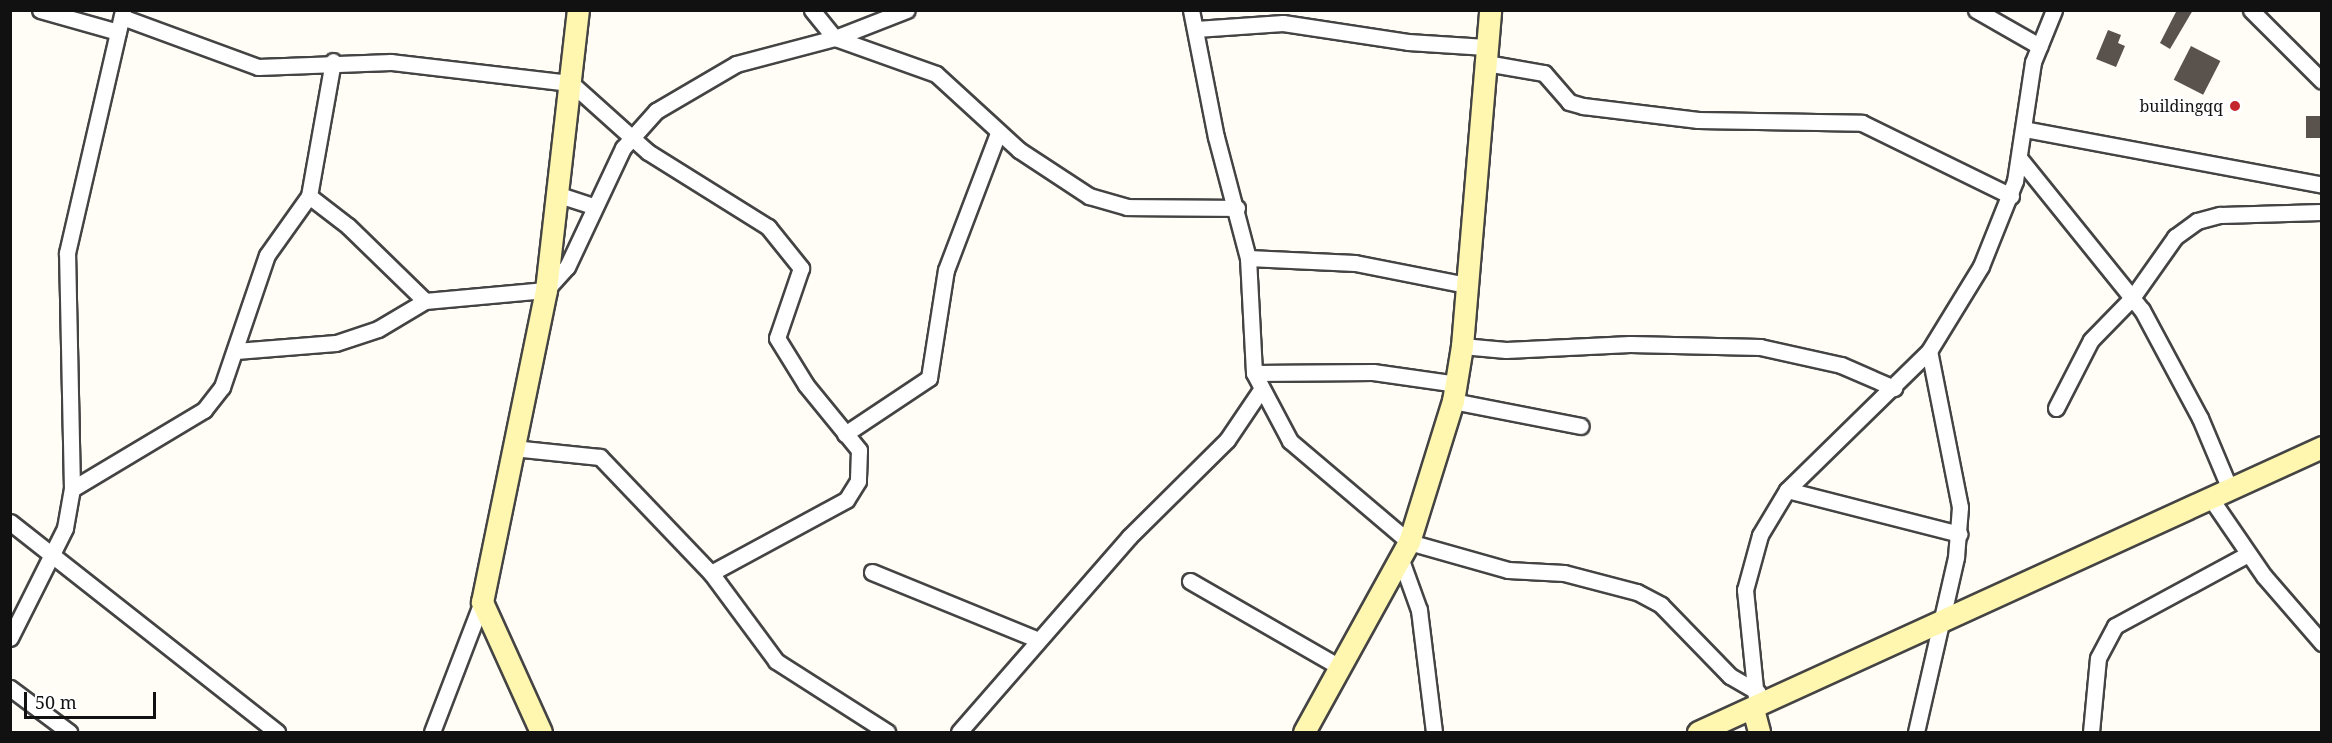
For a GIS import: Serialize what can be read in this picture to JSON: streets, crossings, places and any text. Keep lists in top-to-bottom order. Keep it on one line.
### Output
{"places":["buildingqq"],"scale_bar":"50 m"}
